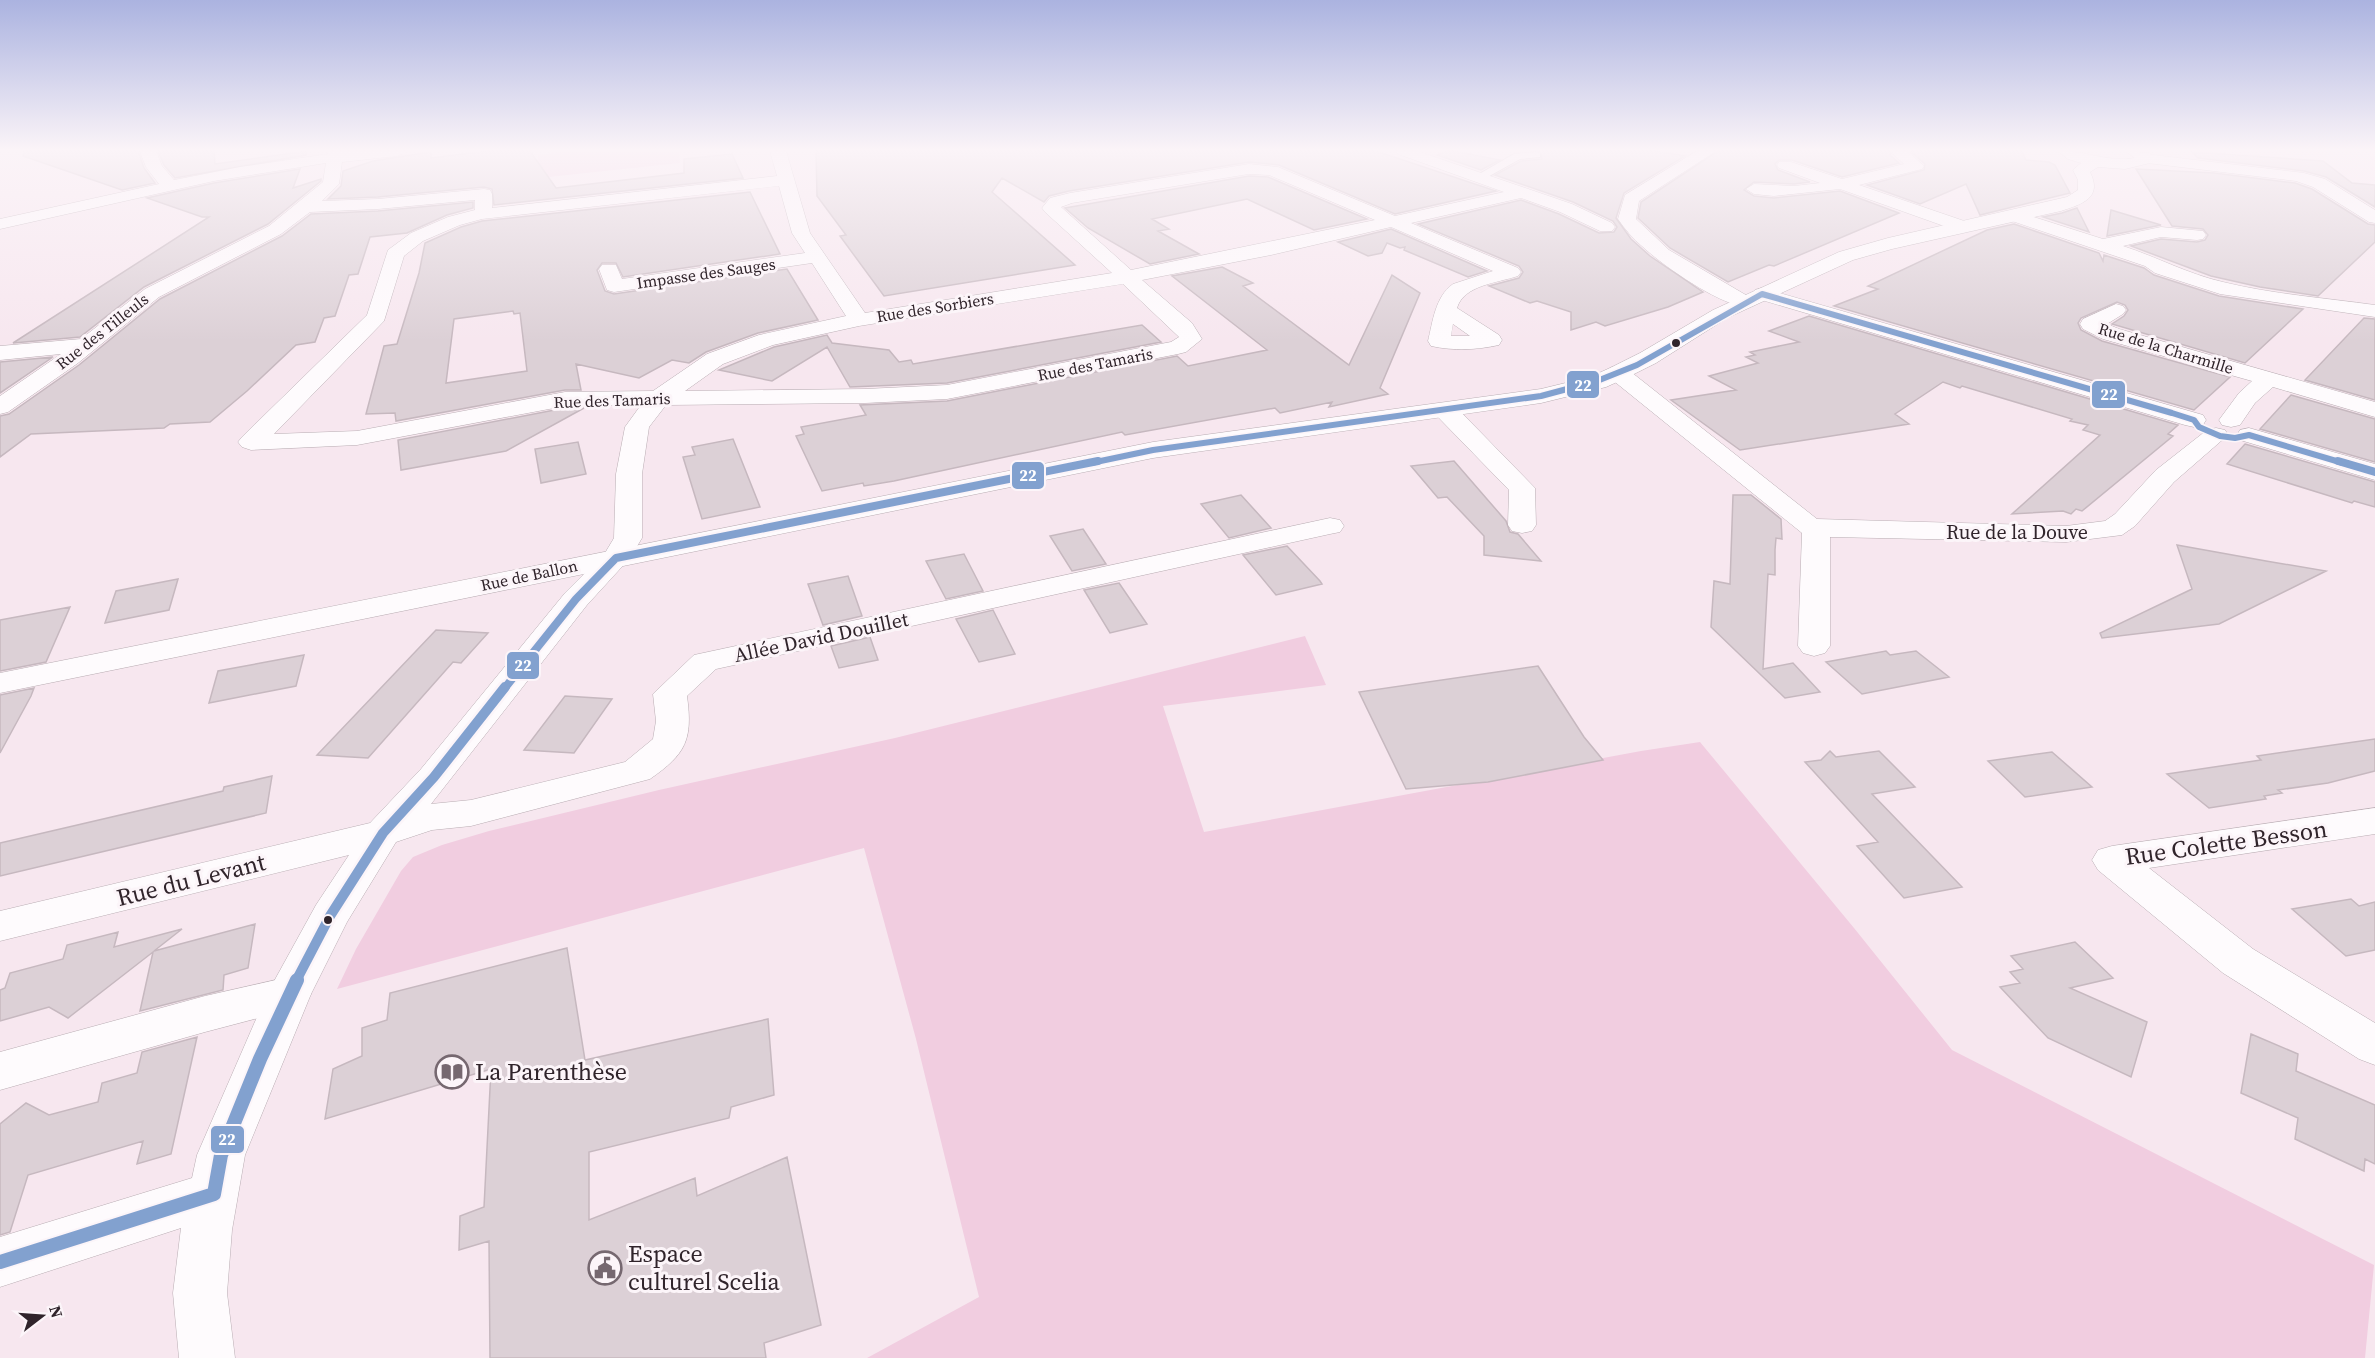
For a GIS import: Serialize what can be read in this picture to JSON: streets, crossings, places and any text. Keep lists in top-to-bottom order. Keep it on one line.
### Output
{"streets":{"street":["Impasse des Sauges","Rue des Sorbiers","Rue des Tilleuls","Rue de la Charmille","Rue des Tamaris","Rue de la Douve","Rue de Ballon","Allée David Douillet","Rue Colette Besson","Rue du Levant"]},"crossings":[["Rue des Sorbiers","Rue des Tamaris"],["Rue des Sorbiers","Rue de Ballon"],["Rue de la Charmille","Rue de la Douve"],["Allée David Douillet","Rue du Levant"]],"places":{"library":["La Parenthèse"],"public building":["Espace culturel Scelia"]},"lines":["transit line 22"],"north":"right"}
